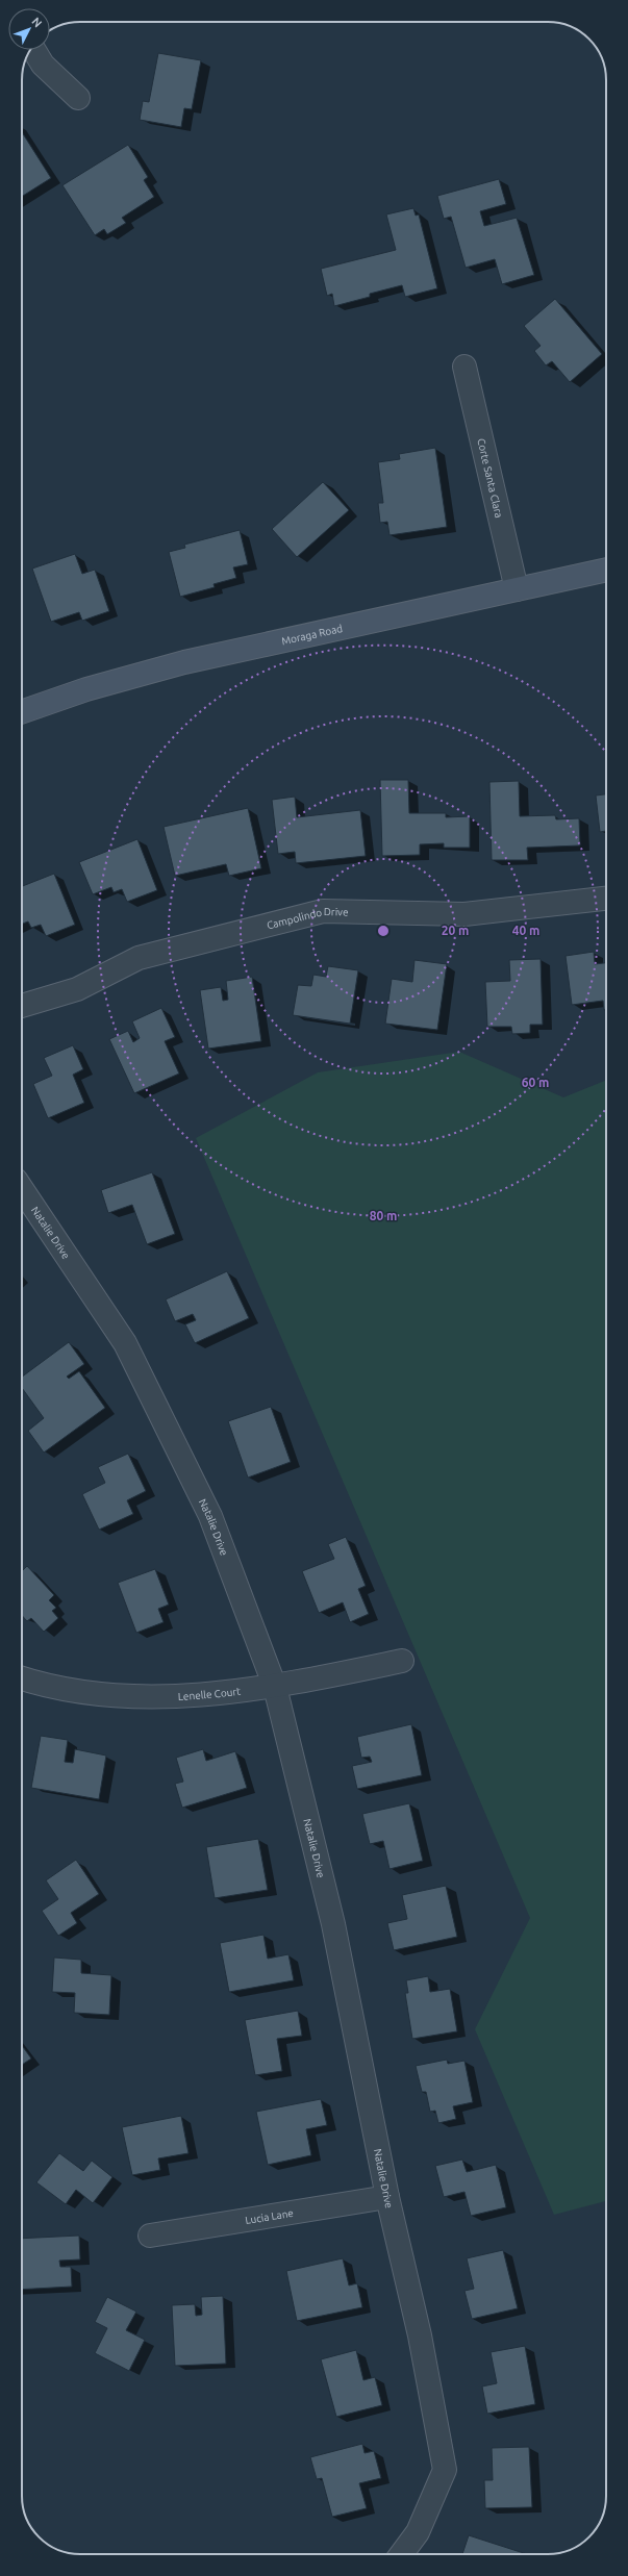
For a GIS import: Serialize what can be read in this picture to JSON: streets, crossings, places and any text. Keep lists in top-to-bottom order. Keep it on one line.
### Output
{"streets":{"main road":["Moraga Road"],"street":["Corte Santa Clara","Campolindo Drive","Natalie Drive","Lenelle Court","Lucia Lane"]},"crossings":[["Corte Santa Clara","Moraga Road"],["Natalie Drive","Lenelle Court"],["Natalie Drive","Lucia Lane"]],"north":"top right","rings":["20 m","40 m","60 m","80 m"]}
